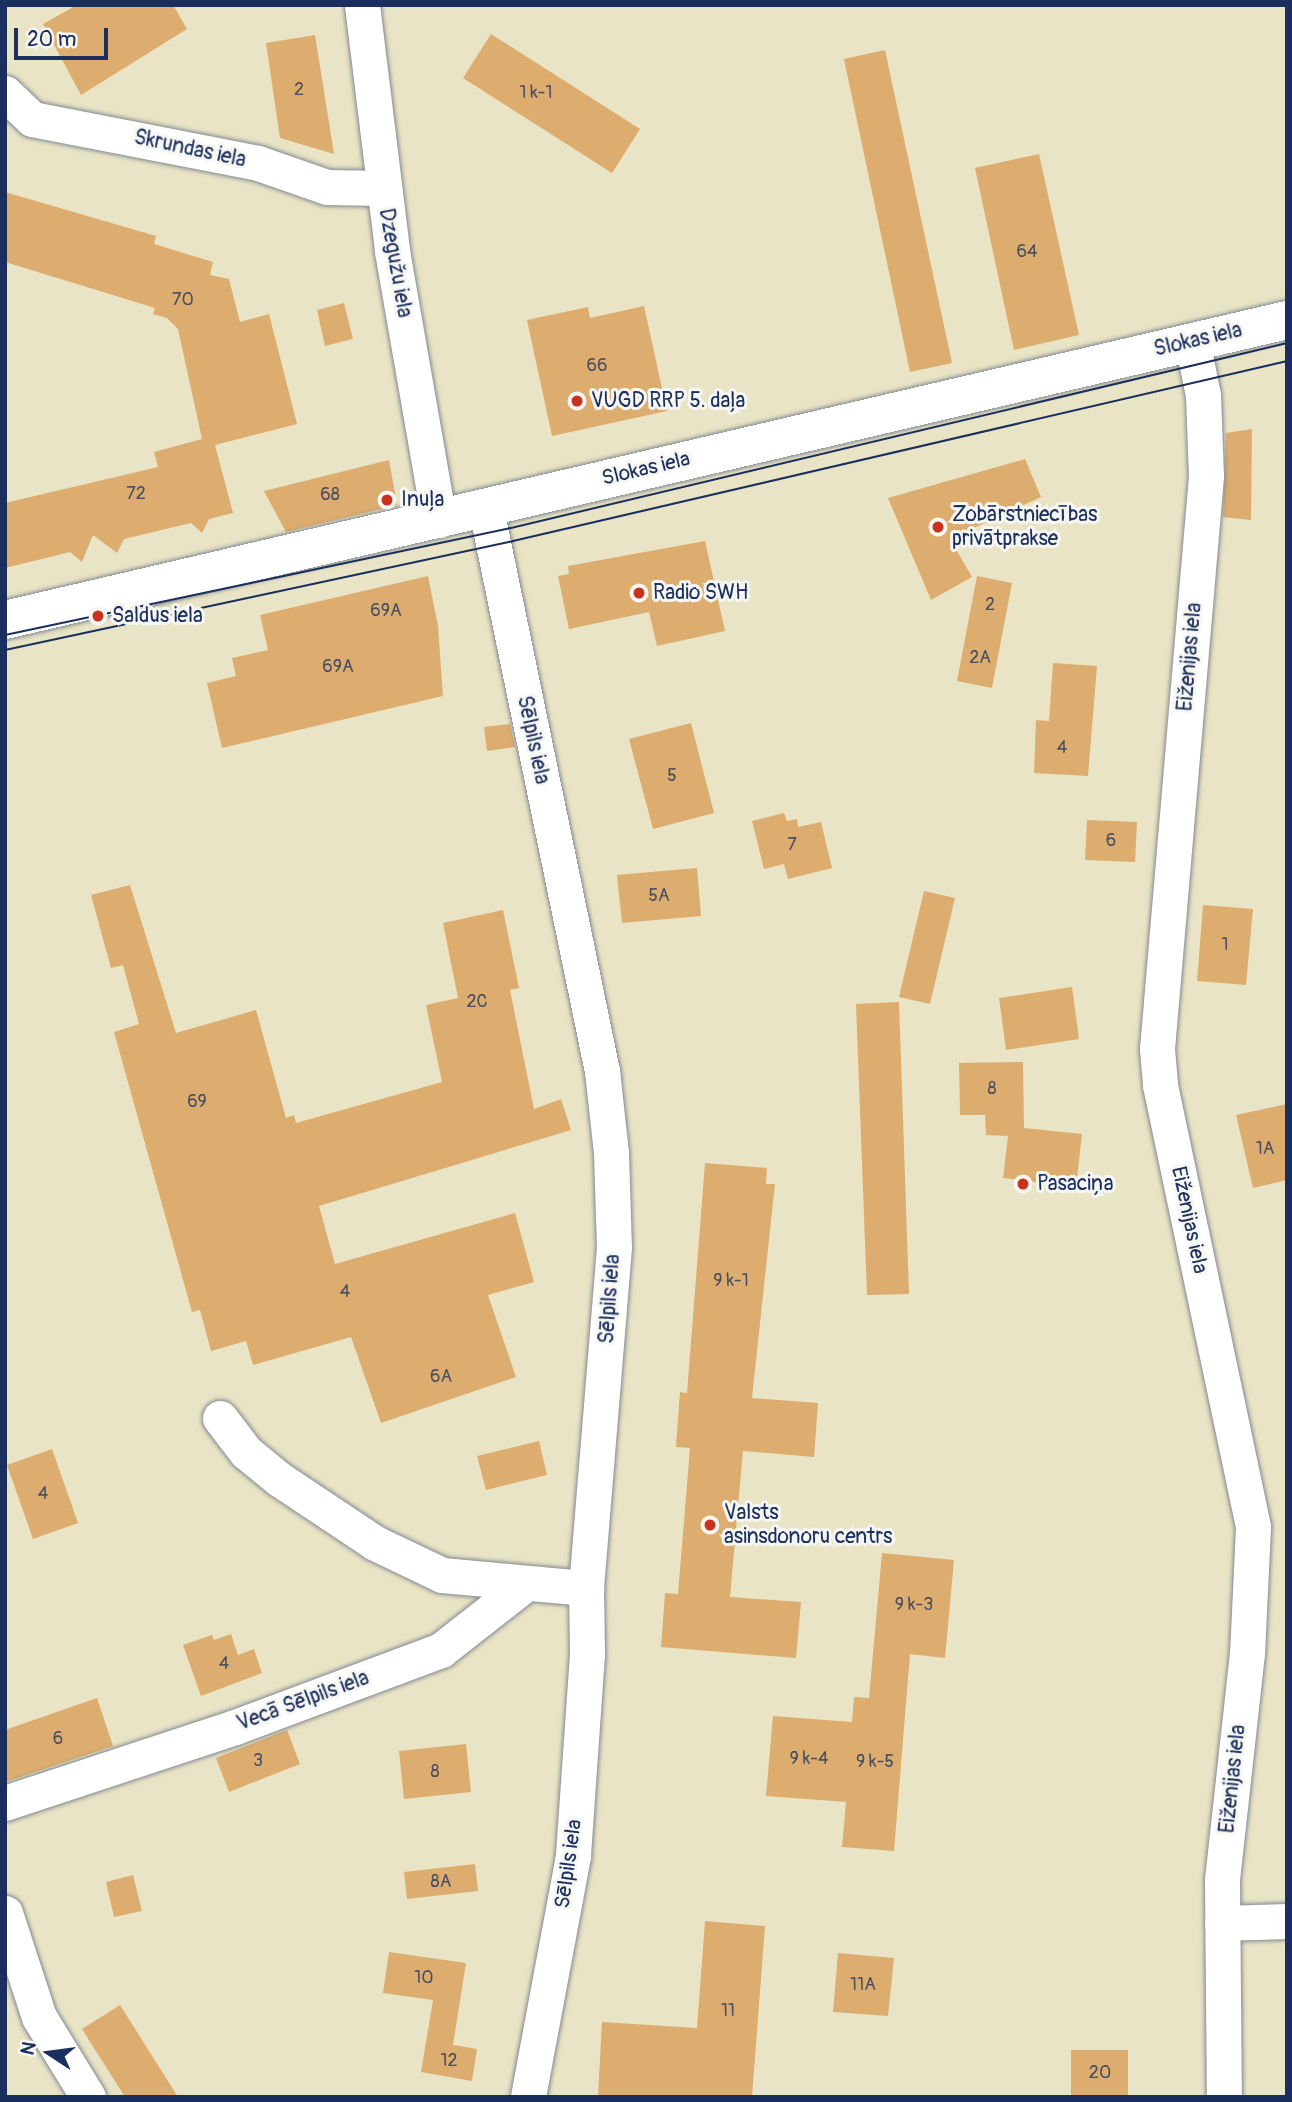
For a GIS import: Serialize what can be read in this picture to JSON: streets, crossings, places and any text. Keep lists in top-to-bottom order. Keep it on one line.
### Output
{"streets":{"street":["Skrundas iela","Dzegužu iela","Slokas iela","Eiženijas iela","Sēlpils iela","Vecā Sēlpils iela"]},"crossings":[["Skrundas iela","Dzegužu iela"],["Dzegužu iela","Slokas iela"],["Slokas iela","Eiženijas iela"],["Slokas iela","Sēlpils iela"]],"places":["VUGD RRP 5. daļa","Inuļa","Zobārstniecības privātprakse","Radio SWH","Saldus iela","Pasaciņa","Valsts asinsdonoru centrs"],"house_numbers":["2","1 k-1","64","70","66","72","68","2","69A","2A","69A","4","5","6","7","5A","1","2C","8","69","1A","9 k-1","4","6A","4","9 k-3","4","6","9 k-4","3","9 k-5","8","8A","10","11A","11","12","20"],"scale_bar":"20 m","north":"left"}
